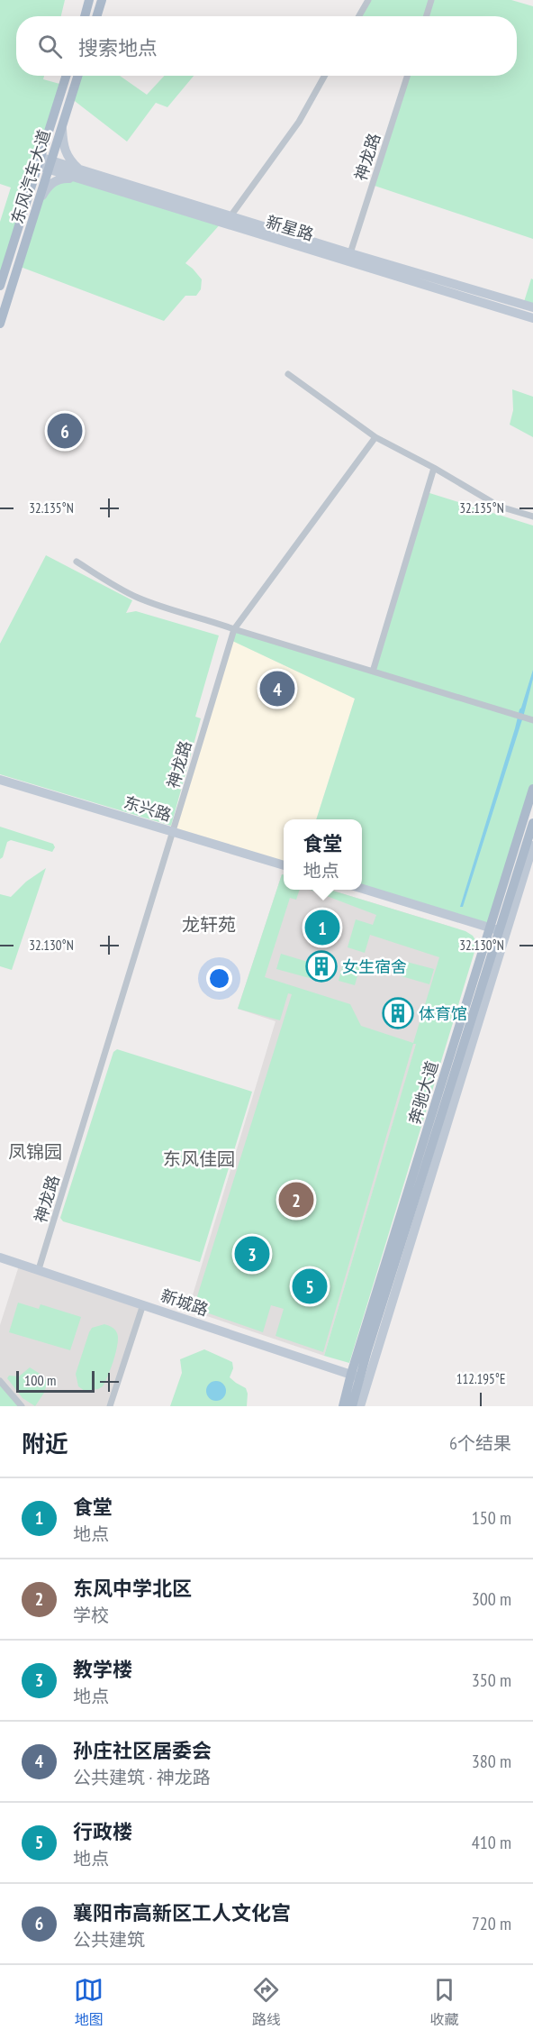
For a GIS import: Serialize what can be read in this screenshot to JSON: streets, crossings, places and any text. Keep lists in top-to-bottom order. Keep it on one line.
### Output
{"streets":{"main road":["东风汽车大道","新星路","东兴路","奔驰大道","新城路"],"street":["神龙路"]},"crossings":[["神龙路","新星路"],["神龙路","东兴路"],["神龙路","新城路"],["东风汽车大道","新星路"],["奔驰大道","新城路"]],"districts":["龙轩苑","凤锦园","东风佳园"],"places":{"building":["女生宿舍","体育馆"]},"scale_bar":"100 m","page":{"search":"搜索地点","pins":["6","4","1","2","3","5"],"popup":["食堂","地点"],"scale":"100 m","heading":["附近","6个结果"],"list":[{"mark":"1","name":"食堂","note":"地点","value":"150 m"},{"mark":"2","name":"东风中学北区","note":"学校","value":"300 m"},{"mark":"3","name":"教学楼","note":"地点","value":"350 m"},{"mark":"4","name":"孙庄社区居委会","note":"公共建筑 · 神龙路","value":"380 m"},{"mark":"5","name":"行政楼","note":"地点","value":"410 m"},{"mark":"6","name":"襄阳市高新区工人文化宫","note":"公共建筑","value":"720 m"}],"nav":["地图","路线","收藏"]},"coordinates":["32.135°N","32.130°N","112.195°E"]}
